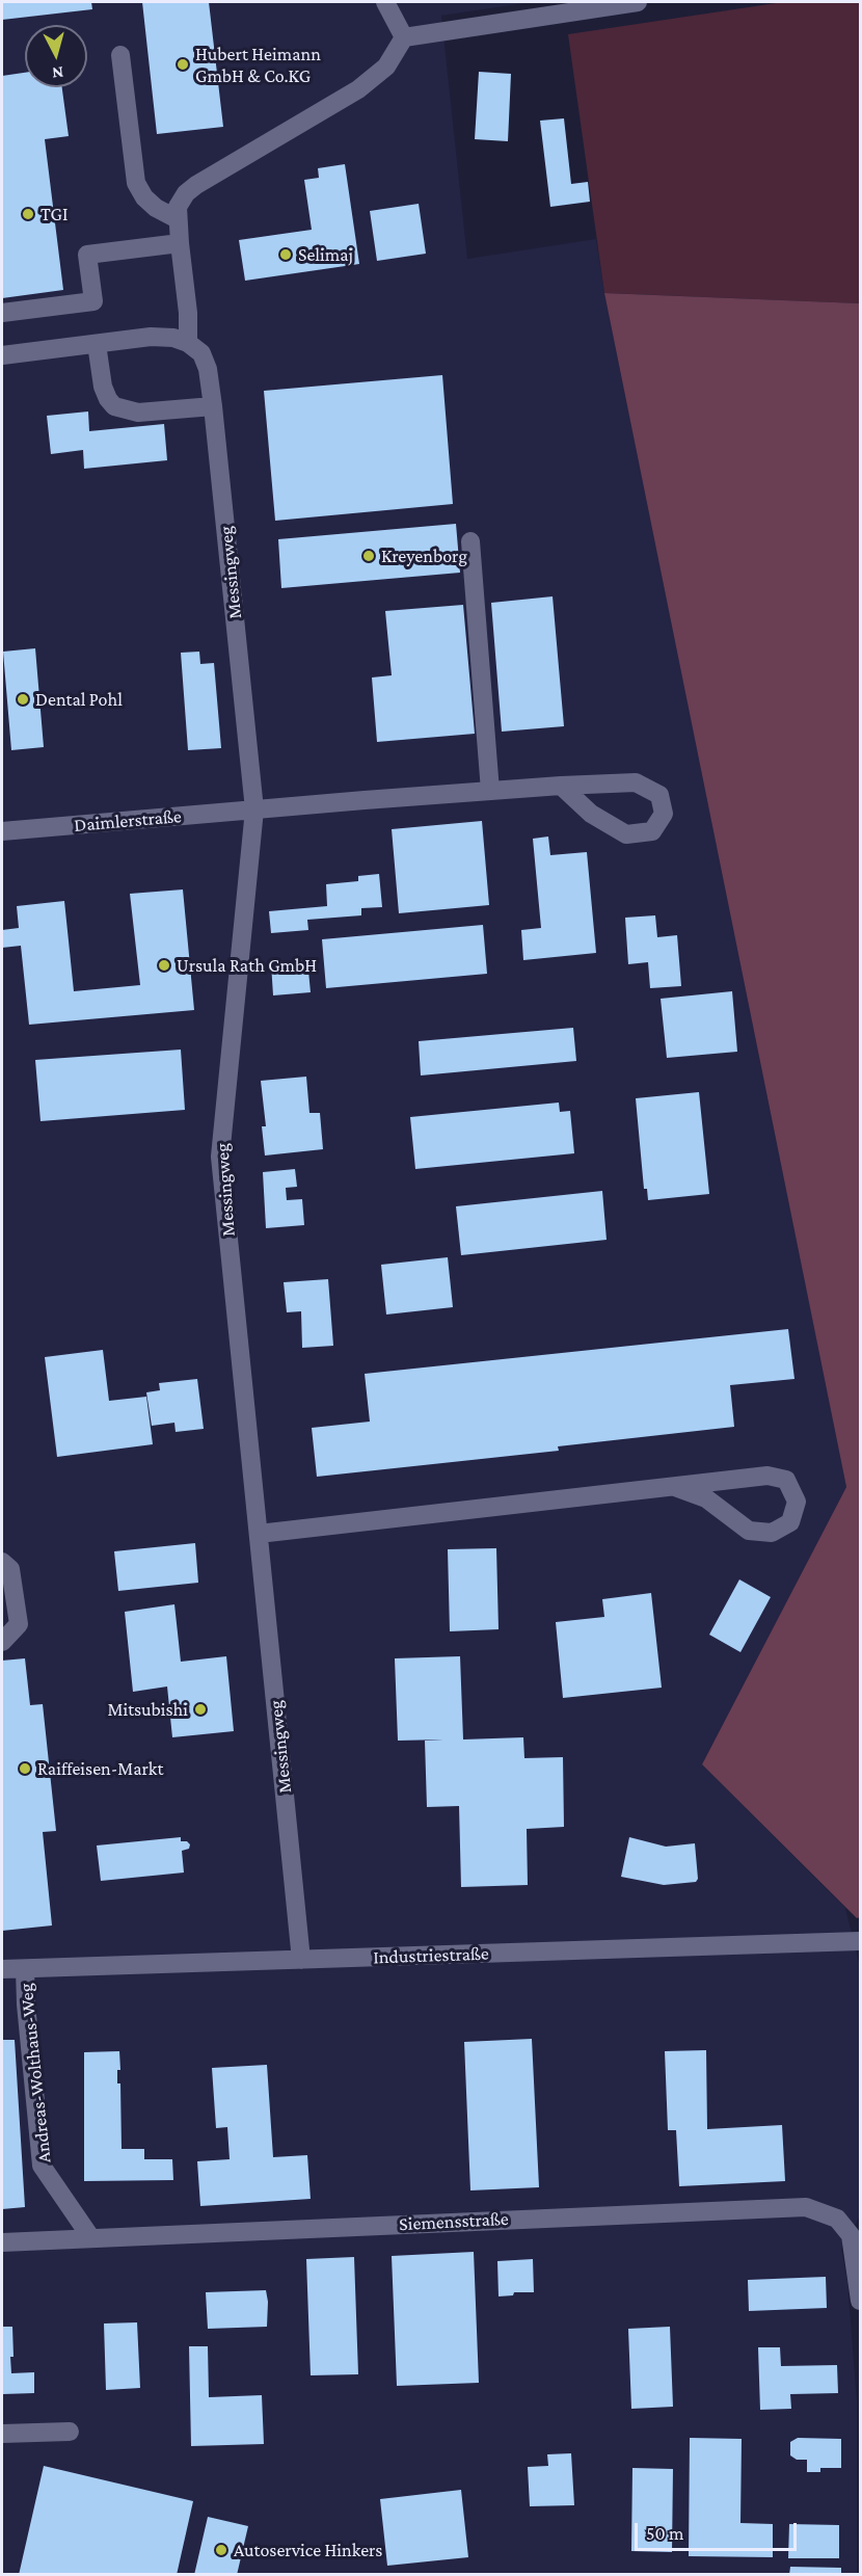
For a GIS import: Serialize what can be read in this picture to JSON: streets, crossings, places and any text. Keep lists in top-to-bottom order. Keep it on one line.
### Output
{"streets":{"street":["Messingweg","Daimlerstraße","Industriestraße","Andreas-Wolthaus-Weg","Siemensstraße"]},"crossings":[["Messingweg","Daimlerstraße"],["Messingweg","Industriestraße"],["Industriestraße","Andreas-Wolthaus-Weg"],["Andreas-Wolthaus-Weg","Siemensstraße"]],"places":["Hubert Heimann GmbH & Co.KG","TGI","Selimaj","Kreyenborg","Dental Pohl","Ursula Rath GmbH","Mitsubishi","Raiffeisen-Markt","Autoservice Hinkers"],"scale_bar":"50 m","north":"bottom"}
